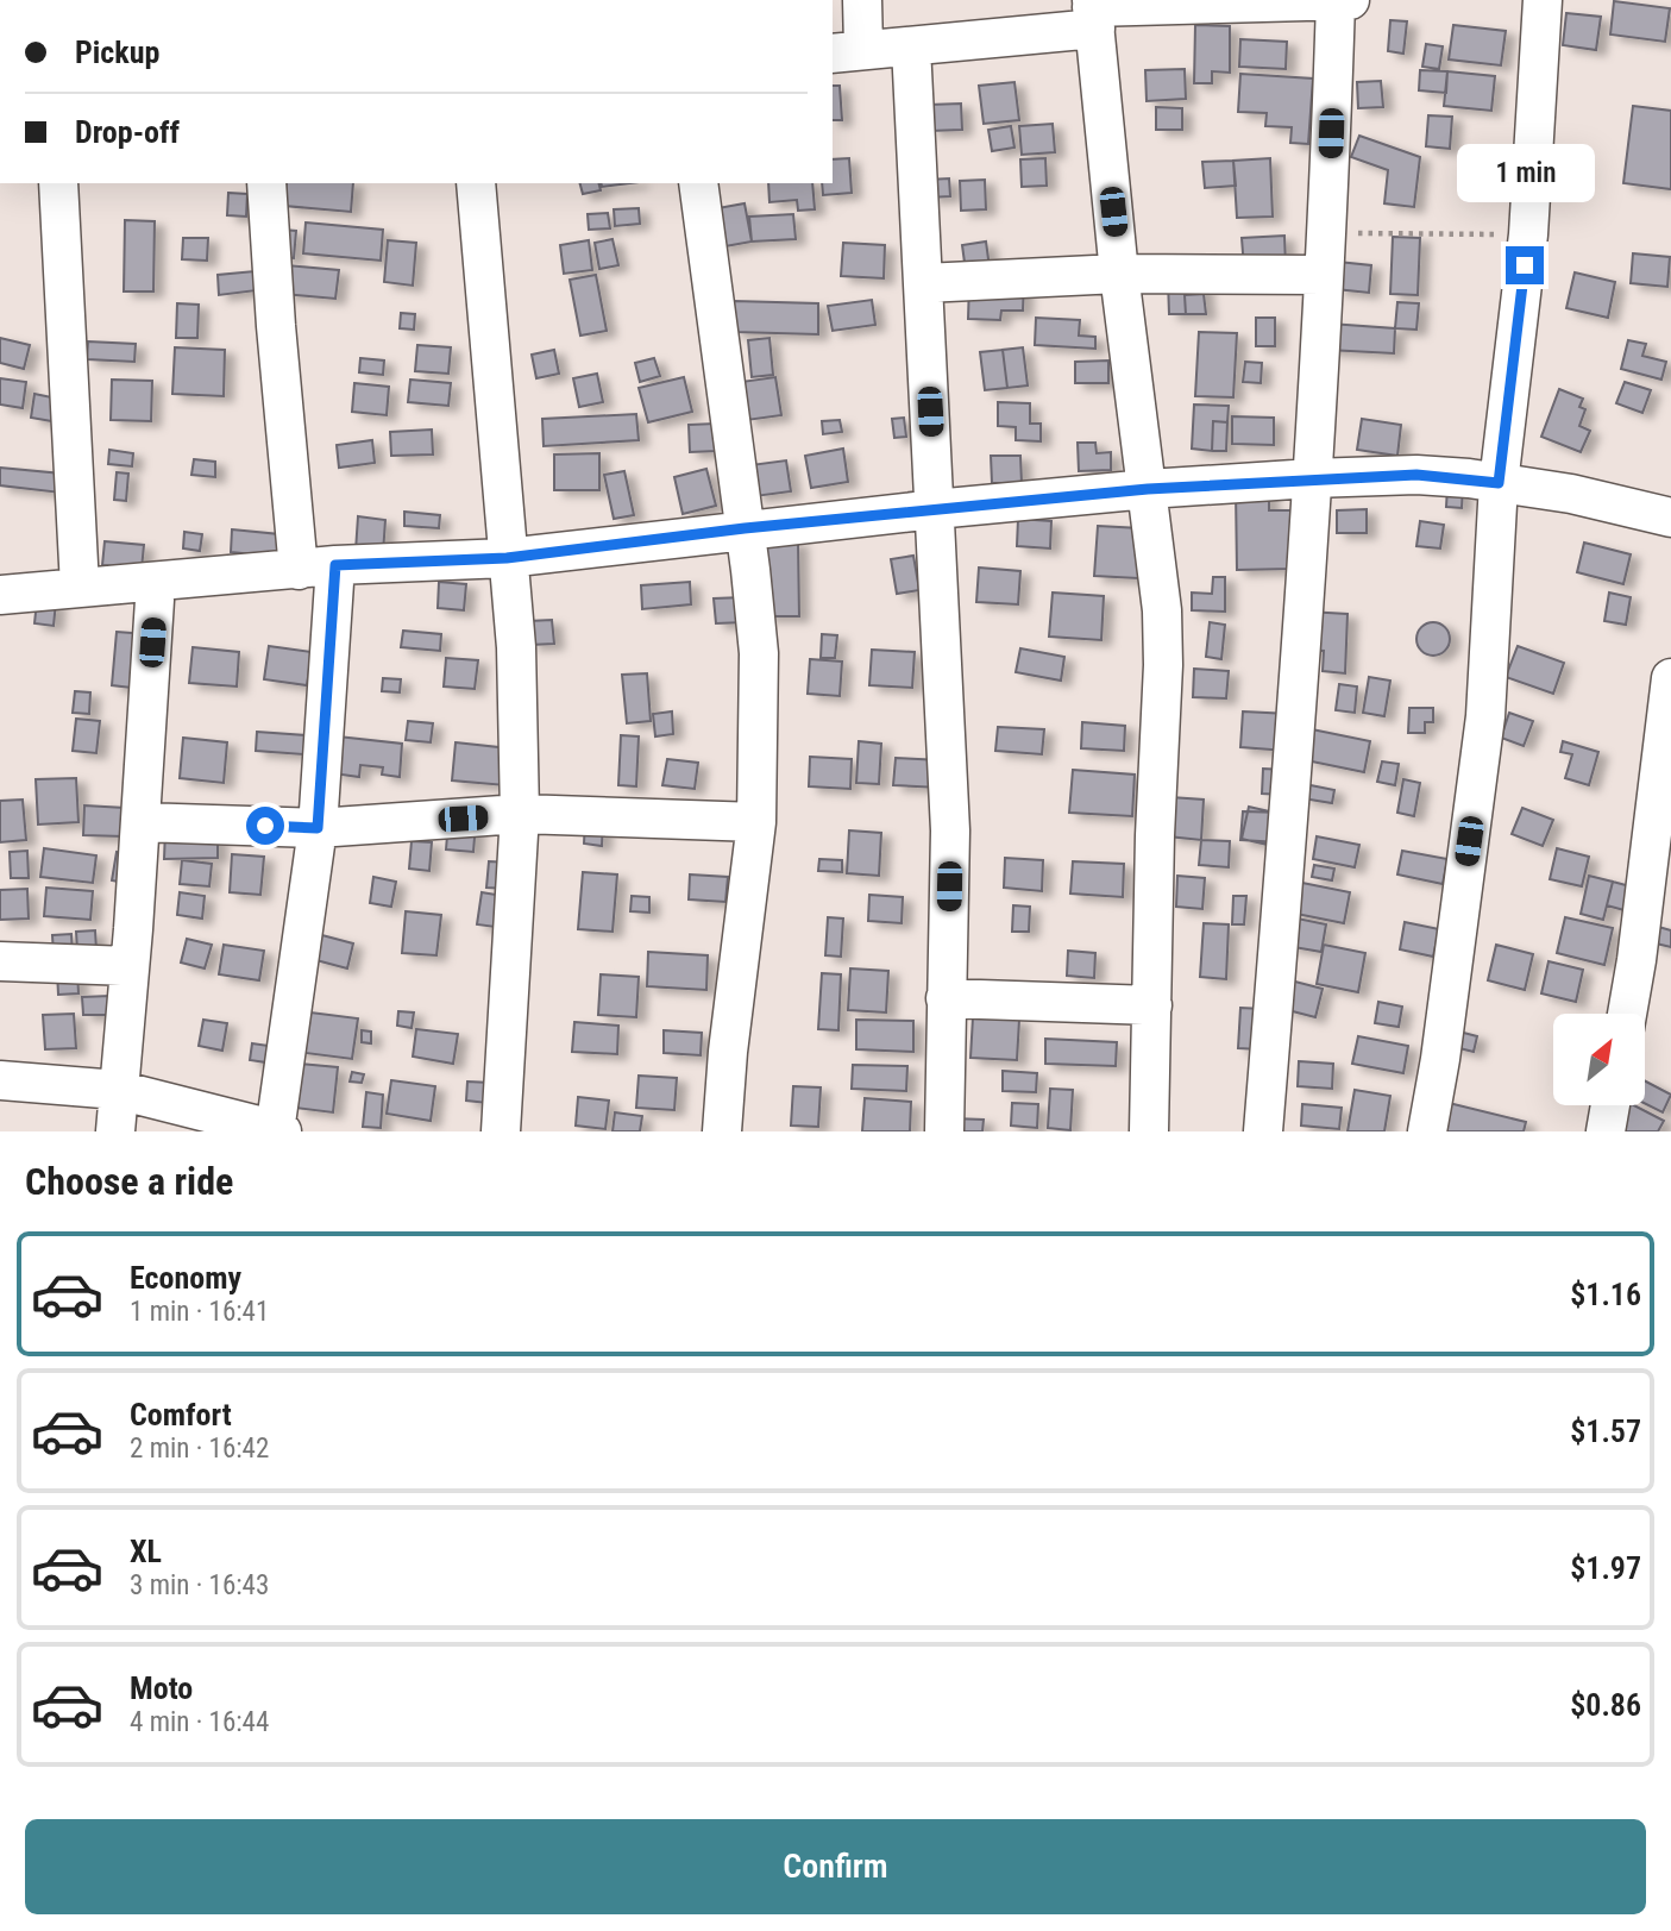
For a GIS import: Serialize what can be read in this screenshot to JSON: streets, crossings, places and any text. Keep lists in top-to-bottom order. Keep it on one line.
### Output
{"north":"top right","page":{"banner":["Pickup","Drop-off"],"bubble":"1 min","heading":"Choose a ride","list":[{"name":"Economy","note":"1 min · 16:41","value":"$1.16"},{"name":"Comfort","note":"2 min · 16:42","value":"$1.57"},{"name":"XL","note":"3 min · 16:43","value":"$1.97"},{"name":"Moto","note":"4 min · 16:44","value":"$0.86"}],"buttons":"Confirm"}}
